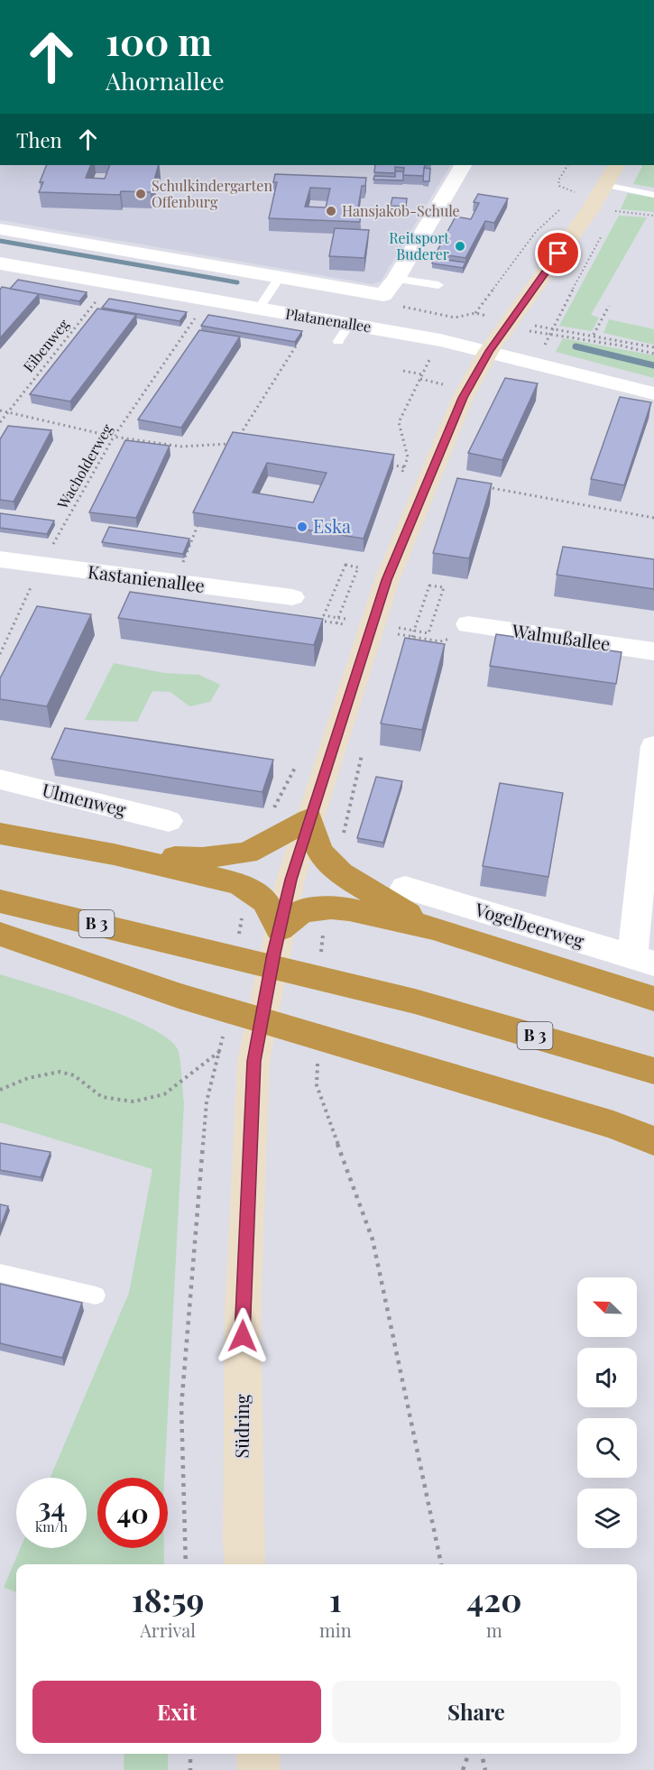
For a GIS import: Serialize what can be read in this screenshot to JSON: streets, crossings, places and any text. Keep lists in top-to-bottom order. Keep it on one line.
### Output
{"streets":{"highway":["B 3"],"street":["Platanenallee","Kastanienallee","Walnußallee","Ulmenweg","Vogelbeerweg","Südring"],"path":["Eibenweg","Wacholderweg"]},"crossings":[["Platanenallee","Eibenweg"],["Platanenallee","Wacholderweg"],["Platanenallee","Südring"],["Wacholderweg","Kastanienallee"]],"places":["Schulkindergarten Offenburg","Hansjakob-Schule","Reitsport Buderer","Eska"],"north":"top left","page":{"turn":["100 m","Ahornallee"],"then":"Then","speed":"34 km/h","limit":"40","eta":["18:59","Arrival","1","min","420","m"],"buttons":["Exit","Share"]}}
